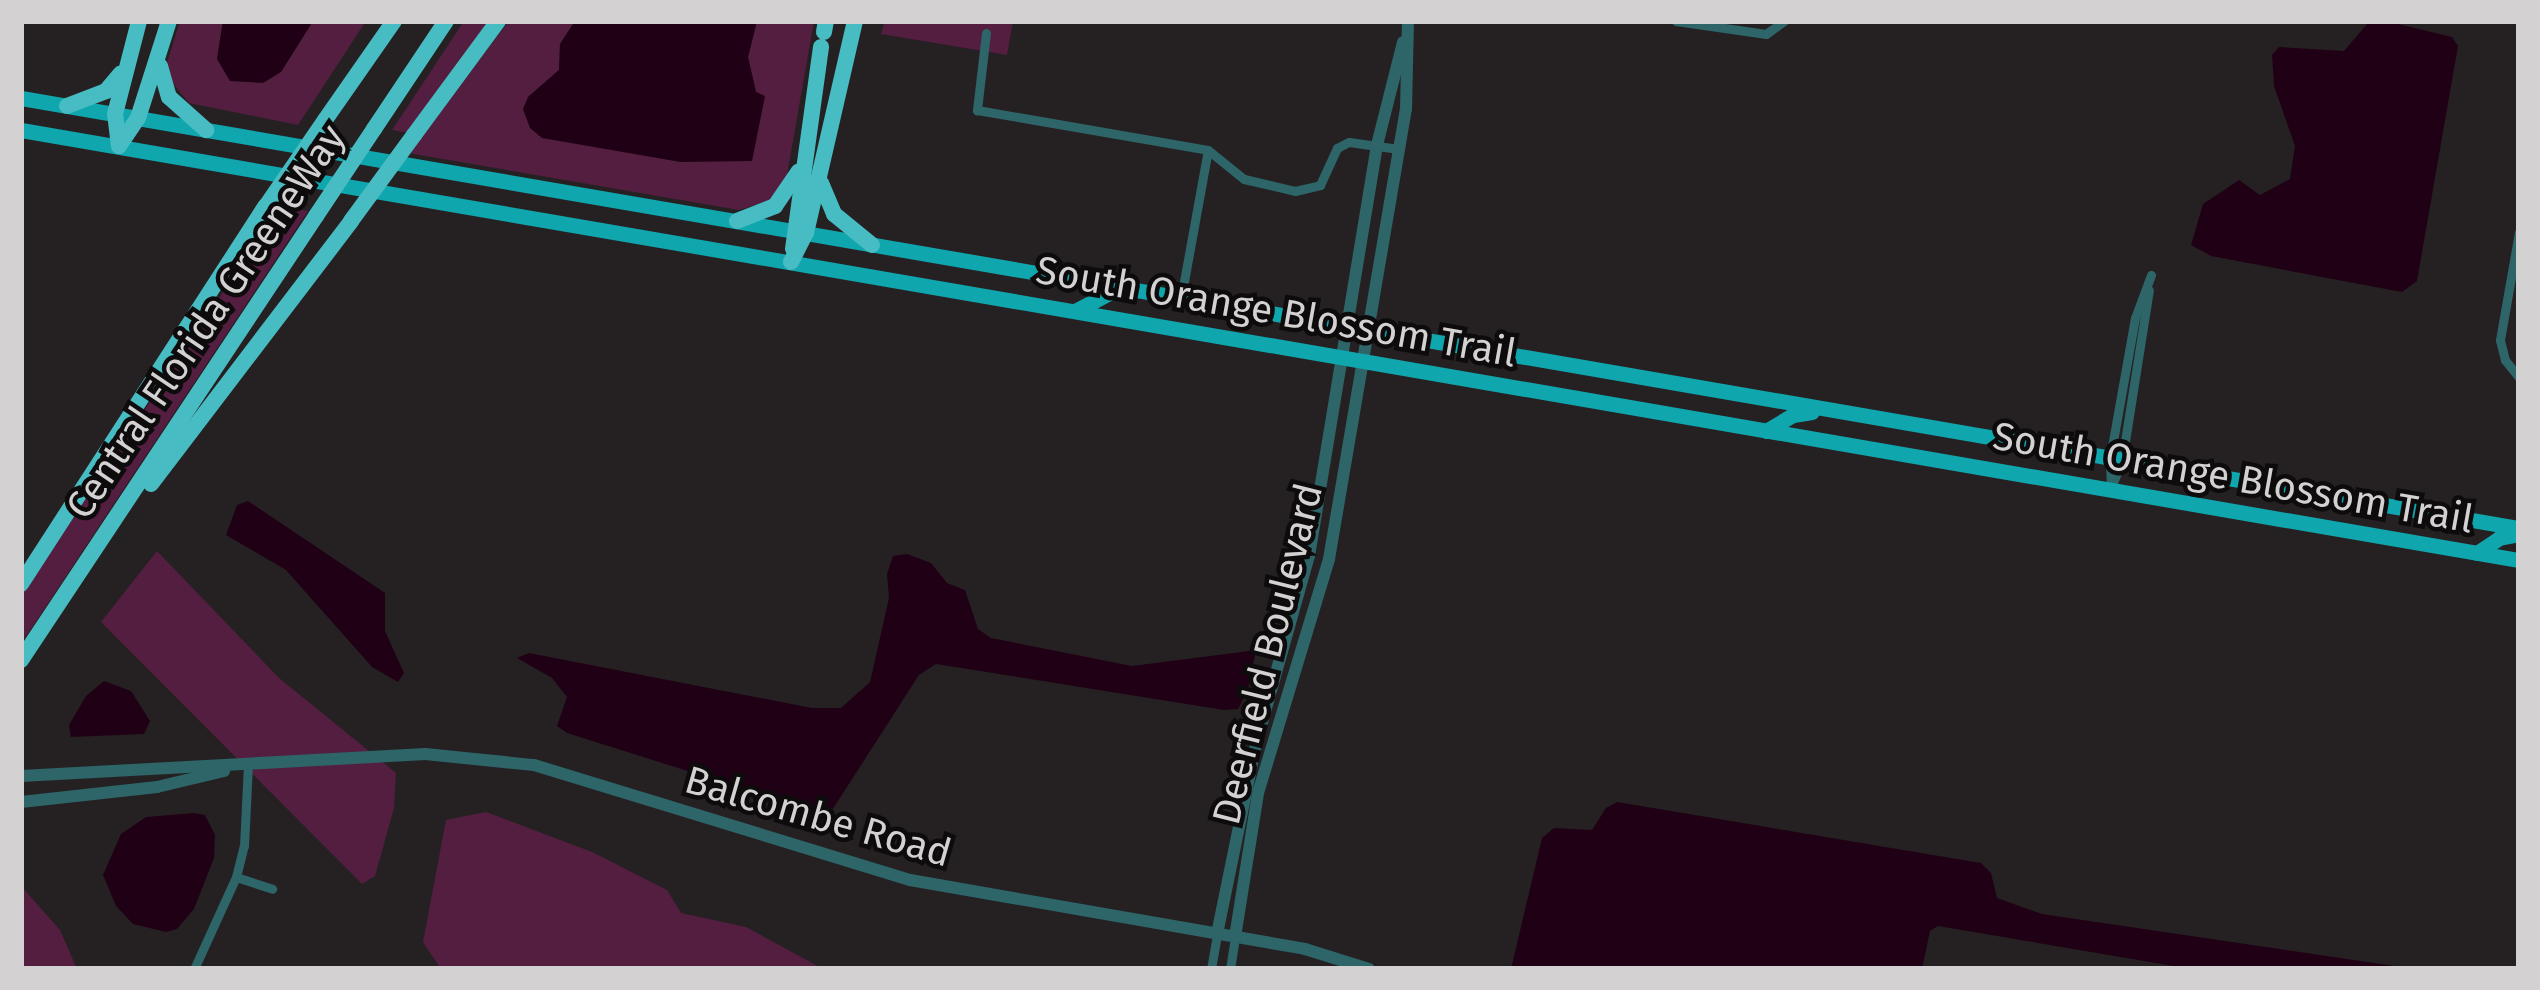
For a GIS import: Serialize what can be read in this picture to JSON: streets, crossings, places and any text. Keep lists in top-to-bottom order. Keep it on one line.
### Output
{"streets":{"highway":["Central Florida GreeneWay"],"main road":["South Orange Blossom Trail"],"street":["Deerfield Boulevard","Balcombe Road"]},"crossings":[["South Orange Blossom Trail","Deerfield Boulevard"],["Deerfield Boulevard","Balcombe Road"]]}
